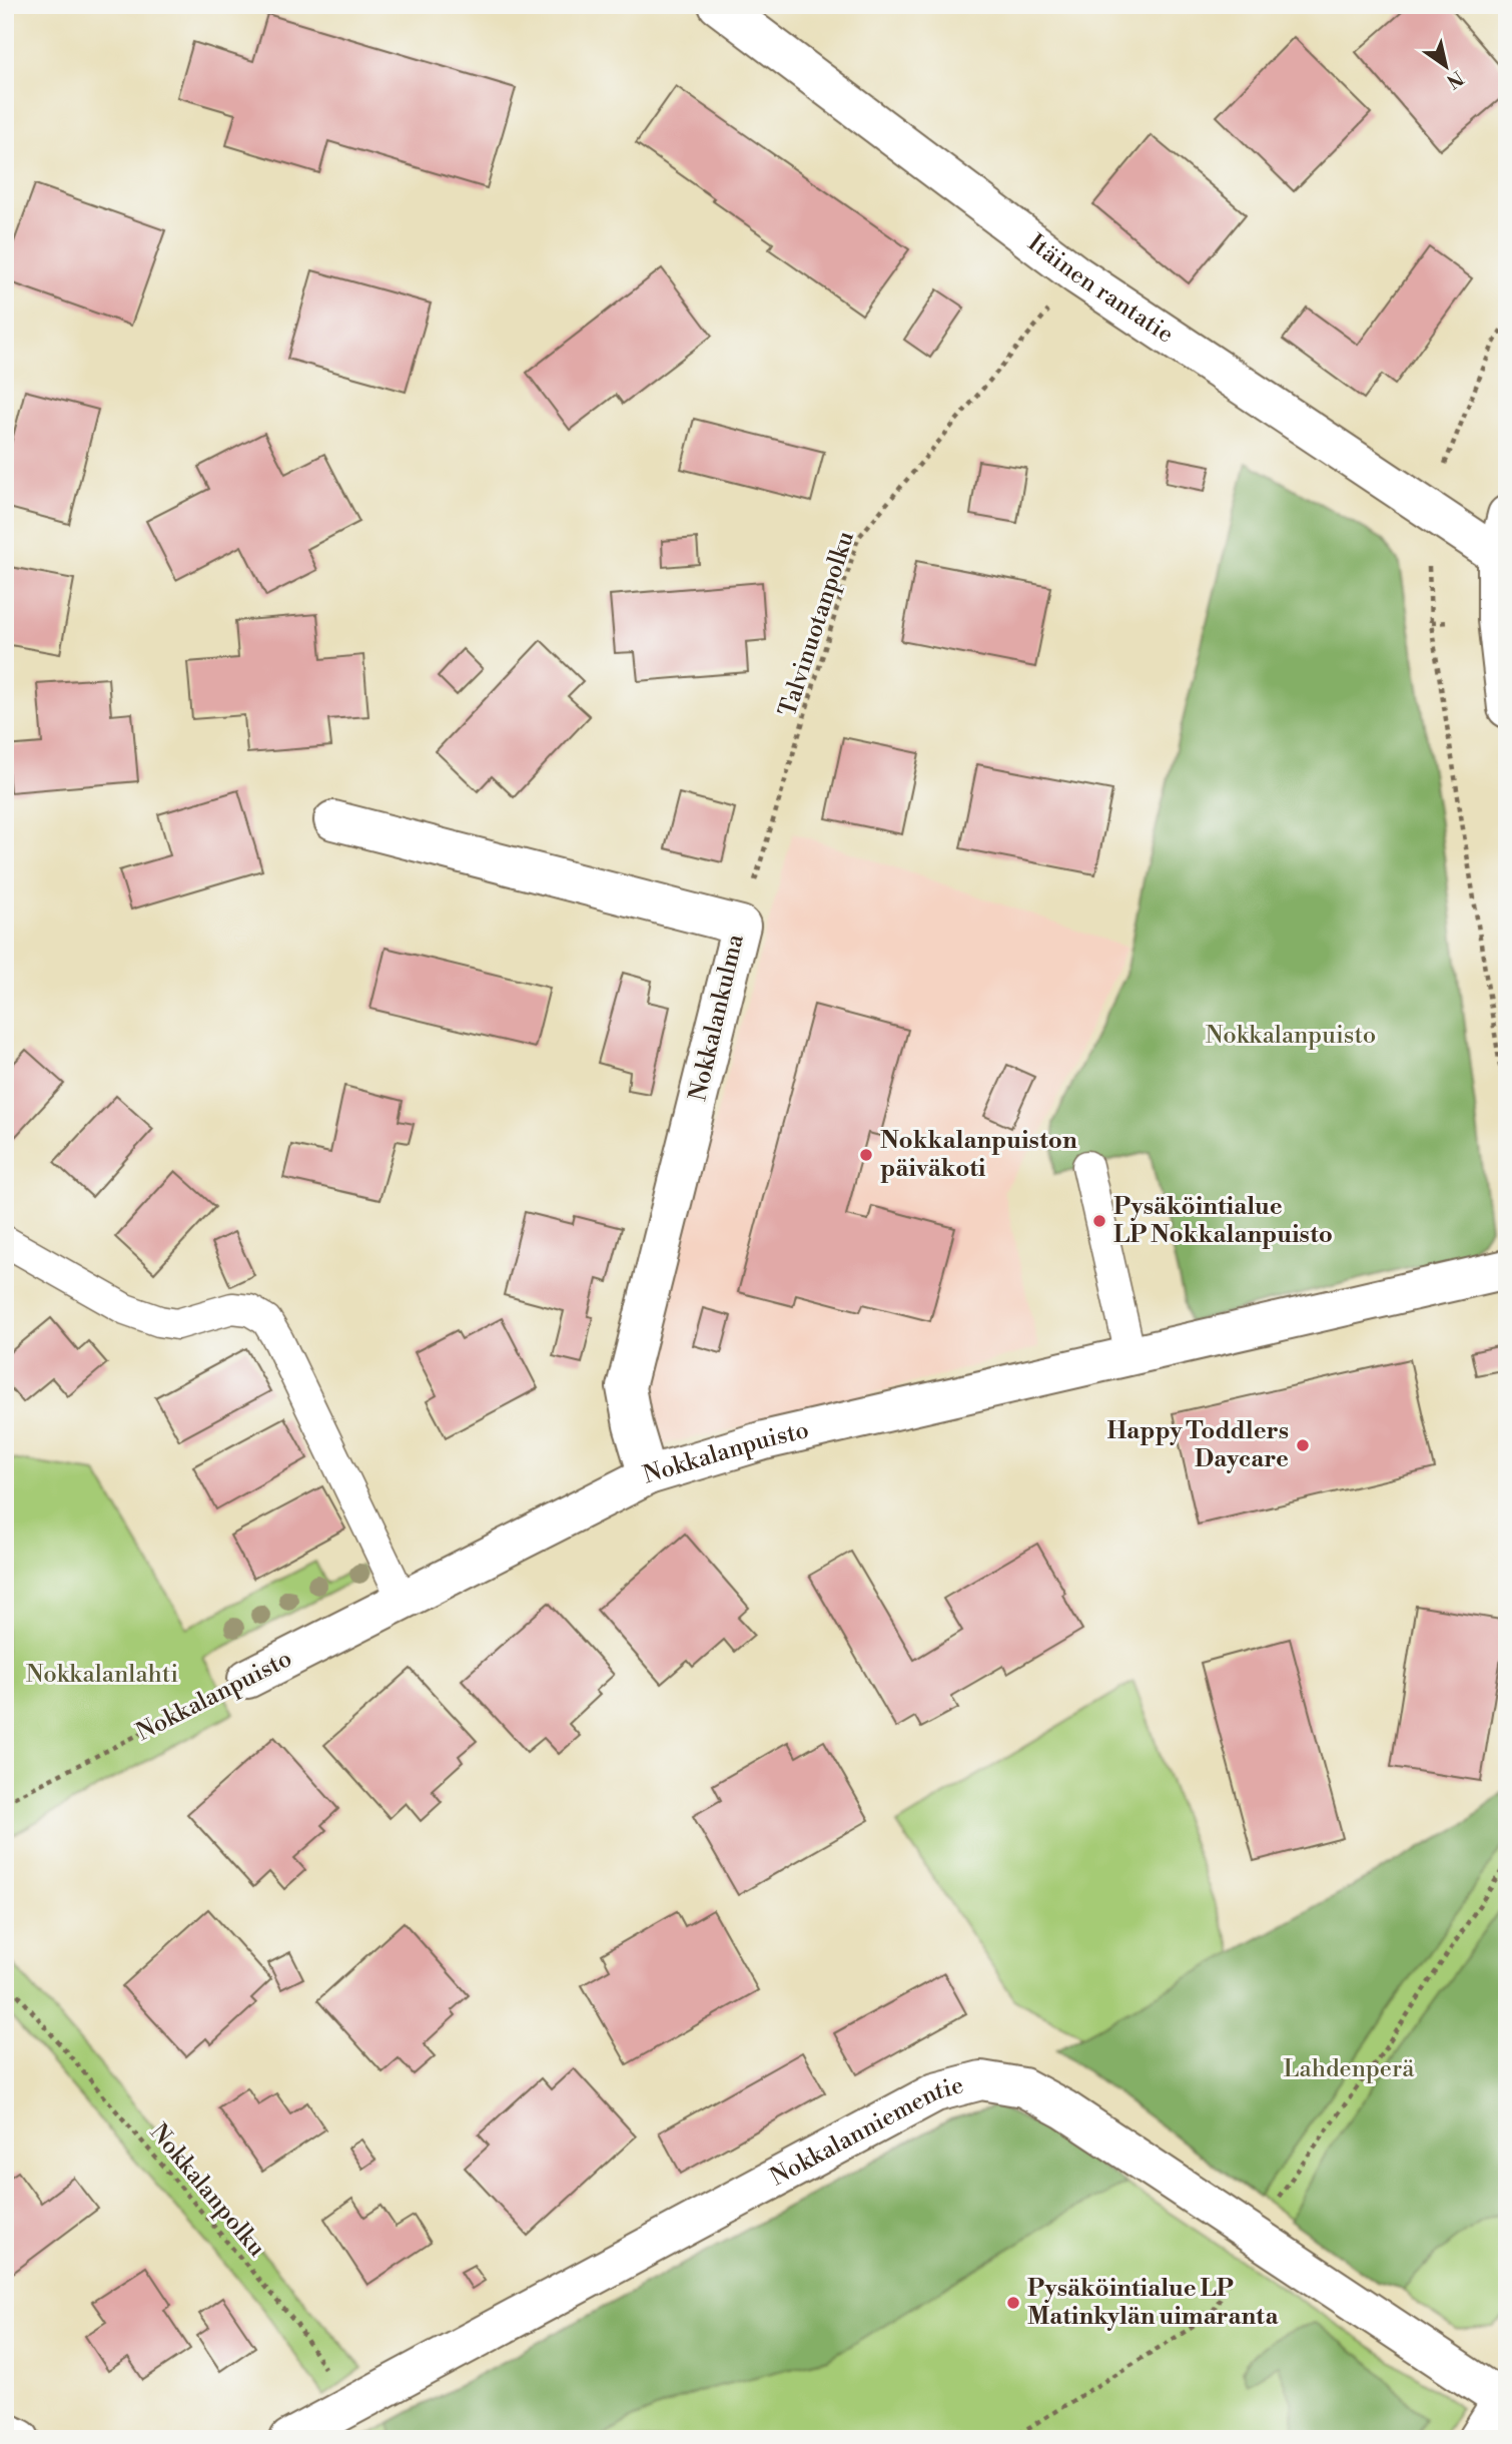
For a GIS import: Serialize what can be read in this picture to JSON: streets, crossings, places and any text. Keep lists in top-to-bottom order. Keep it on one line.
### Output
{"streets":{"street":["Itäinen rantatie","Nokkalankulma","Nokkalanpuisto","Nokkalanniementie"],"path":["Talvinuotanpolku","Nokkalanpolku"]},"crossings":[["Itäinen rantatie","Talvinuotanpolku"],["Talvinuotanpolku","Nokkalankulma"],["Nokkalankulma","Nokkalanpuisto"],["Nokkalanniementie","Nokkalanpolku"]],"parks":["Nokkalanpuisto","Nokkalanlahti","Lahdenperä"],"places":["Nokkalanpuiston päiväkoti","Pysäköintialue LP Nokkalanpuisto","Happy Toddlers Daycare","Pysäköintialue LP Matinkylän uimaranta"],"north":"bottom right"}
